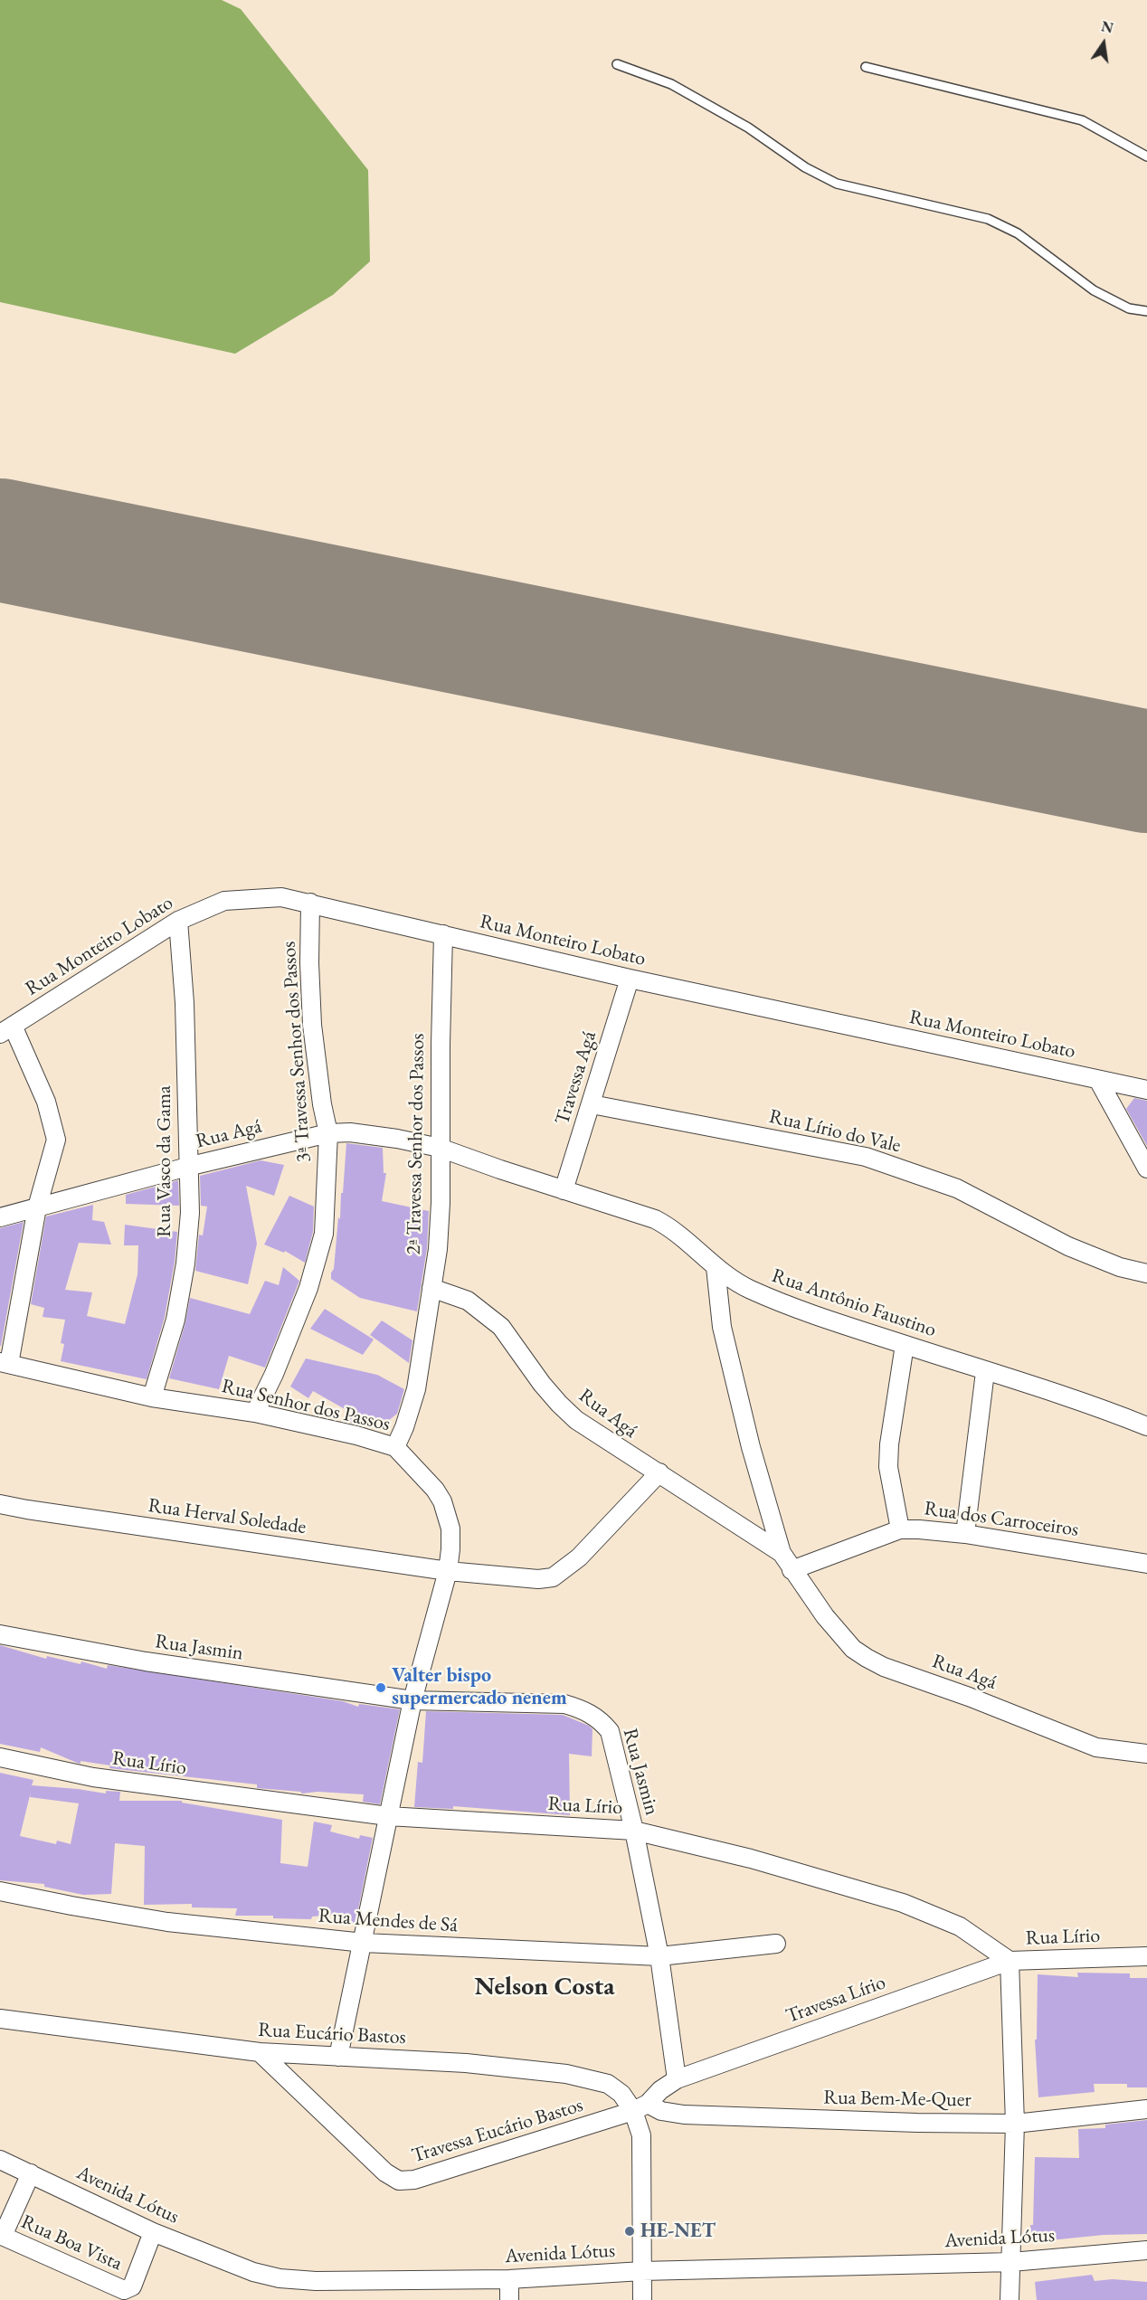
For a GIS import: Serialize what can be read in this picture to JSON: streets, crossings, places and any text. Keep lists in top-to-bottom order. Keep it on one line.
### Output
{"streets":{"street":["Rua Monteiro Lobato","3ª Travessa Senhor dos Passos","Travessa Agá","Rua Lírio do Vale","Rua Agá","2ª Travessa Senhor dos Passos","Rua Vasco da Gama","Rua Antônio Faustino","Rua Senhor dos Passos","Rua Herval Soledade","Rua dos Carroceiros","Rua Jasmin","Rua Lírio","Rua Mendes de Sá","Travessa Lírio","Rua Eucário Bastos","Rua Bem-Me-Quer","Travessa Eucário Bastos","Avenida Lótus","Rua Boa Vista"]},"crossings":[["Rua Monteiro Lobato","3ª Travessa Senhor dos Passos"],["Rua Monteiro Lobato","Travessa Agá"],["Rua Monteiro Lobato","2ª Travessa Senhor dos Passos"],["Rua Monteiro Lobato","Rua Vasco da Gama"],["3ª Travessa Senhor dos Passos","Rua Agá"],["3ª Travessa Senhor dos Passos","Rua Senhor dos Passos"],["Travessa Agá","Rua Lírio do Vale"],["Travessa Agá","Rua Antônio Faustino"],["Rua Agá","2ª Travessa Senhor dos Passos"],["Rua Agá","Rua Vasco da Gama"],["Rua Agá","Rua Antônio Faustino"],["Rua Agá","Rua Herval Soledade"],["Rua Agá","Rua dos Carroceiros"],["2ª Travessa Senhor dos Passos","Rua Antônio Faustino"],["2ª Travessa Senhor dos Passos","Rua Senhor dos Passos"],["Rua Vasco da Gama","Rua Senhor dos Passos"],["Rua Senhor dos Passos","Rua Herval Soledade"],["Rua Senhor dos Passos","Rua Jasmin"],["Rua Senhor dos Passos","Rua Lírio"],["Rua Senhor dos Passos","Rua Mendes de Sá"],["Rua Senhor dos Passos","Rua Eucário Bastos"],["Rua Jasmin","Rua Lírio"],["Rua Jasmin","Rua Mendes de Sá"],["Rua Jasmin","Travessa Lírio"],["Rua Lírio","Travessa Lírio"],["Rua Eucário Bastos","Rua Bem-Me-Quer"],["Rua Eucário Bastos","Travessa Eucário Bastos"],["Rua Bem-Me-Quer","Travessa Eucário Bastos"],["Avenida Lótus","Rua Boa Vista"]],"districts":["Nelson Costa"],"places":["Valter bispo supermercado nenem","HE-NET"],"north":"top"}
